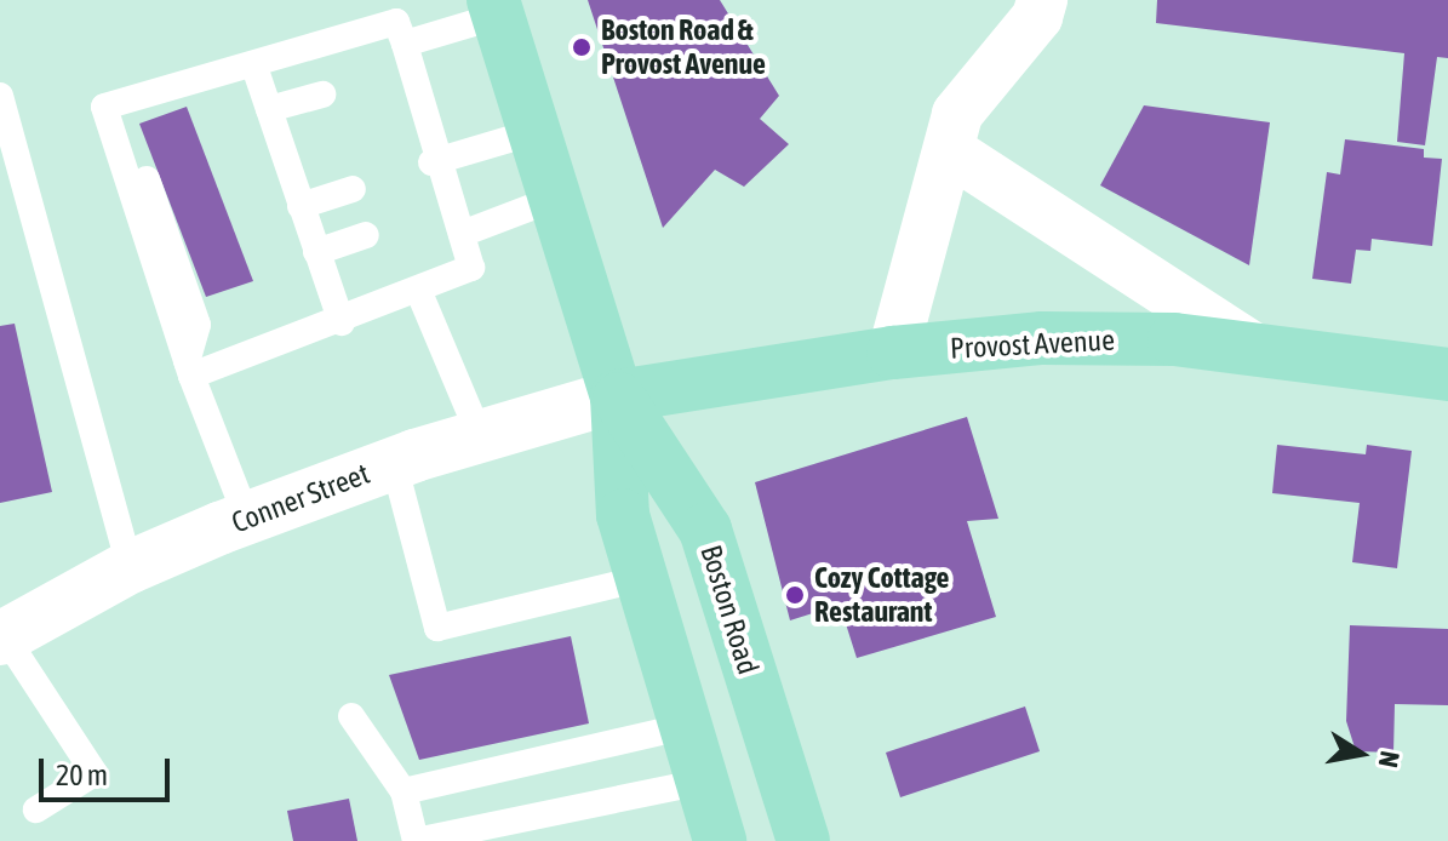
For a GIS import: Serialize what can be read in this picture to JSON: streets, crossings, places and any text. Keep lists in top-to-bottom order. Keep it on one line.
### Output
{"streets":{"main road":["Provost Avenue","Conner Street","Boston Road"]},"crossings":[["Provost Avenue","Conner Street"],["Provost Avenue","Boston Road"],["Conner Street","Boston Road"]],"places":["Boston Road & Provost Avenue","Cozy Cottage Restaurant"],"scale_bar":"20 m","north":"right"}
